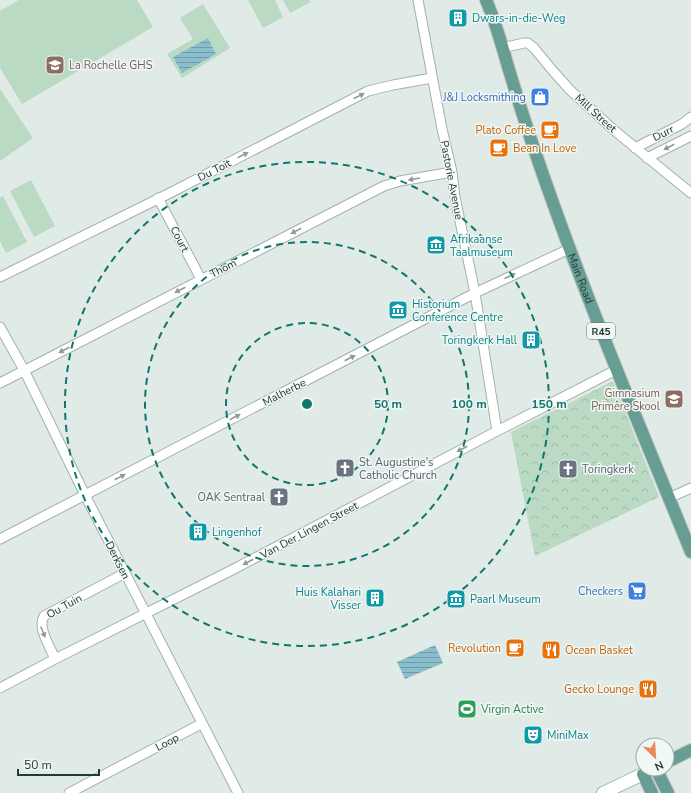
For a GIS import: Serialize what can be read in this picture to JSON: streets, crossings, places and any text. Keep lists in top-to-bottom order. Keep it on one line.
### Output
{"streets":{"main road":["Main Road","R45"],"street":["Mill Street","Durr","Du Toit","Pastorie Avenue","Court","Thom","Malherbe","Van Der Lingen Street","Derksen","Ou Tuin","Loop"]},"crossings":[["Mill Street","Durr"],["Mill Street","Main Road"],["Du Toit","Pastorie Avenue"],["Du Toit","Court"],["Pastorie Avenue","Thom"],["Pastorie Avenue","Malherbe"],["Pastorie Avenue","Van Der Lingen Street"],["Court","Thom"],["Thom","Derksen"],["Main Road","Malherbe"],["Main Road","Van Der Lingen Street"],["Malherbe","Derksen"],["Van Der Lingen Street","Derksen"],["Van Der Lingen Street","Ou Tuin"],["Derksen","Ou Tuin"],["Derksen","Loop"]],"one_way":["Du Toit","Thom","Malherbe","Van Der Lingen Street","Ou Tuin"],"places":{"building":["Dwars-in-die-Weg","Toringkerk Hall","Lingenhof","Huis Kalahari Visser"],"school or university":["La Rochelle GHS","Gimnasium Primêre Skool"],"shop":["J&J Locksmithing"],"cafe":["Plato Coffee","Bean In Love","Revolution"],"museum":["Afrikaanse Taalmuseum","Historium Conference Centre","Paarl Museum"],"church":["St. Augustine's Catholic Church","Toringkerk","OAK Sentraal"],"supermarket":["Checkers"],"restaurant":["Ocean Basket","Gecko Lounge"],"sports":["Virgin Active"],"theatre":["MiniMax"]},"scale_bar":"50 m","north":"bottom right","rings":["50 m","100 m","150 m"]}
